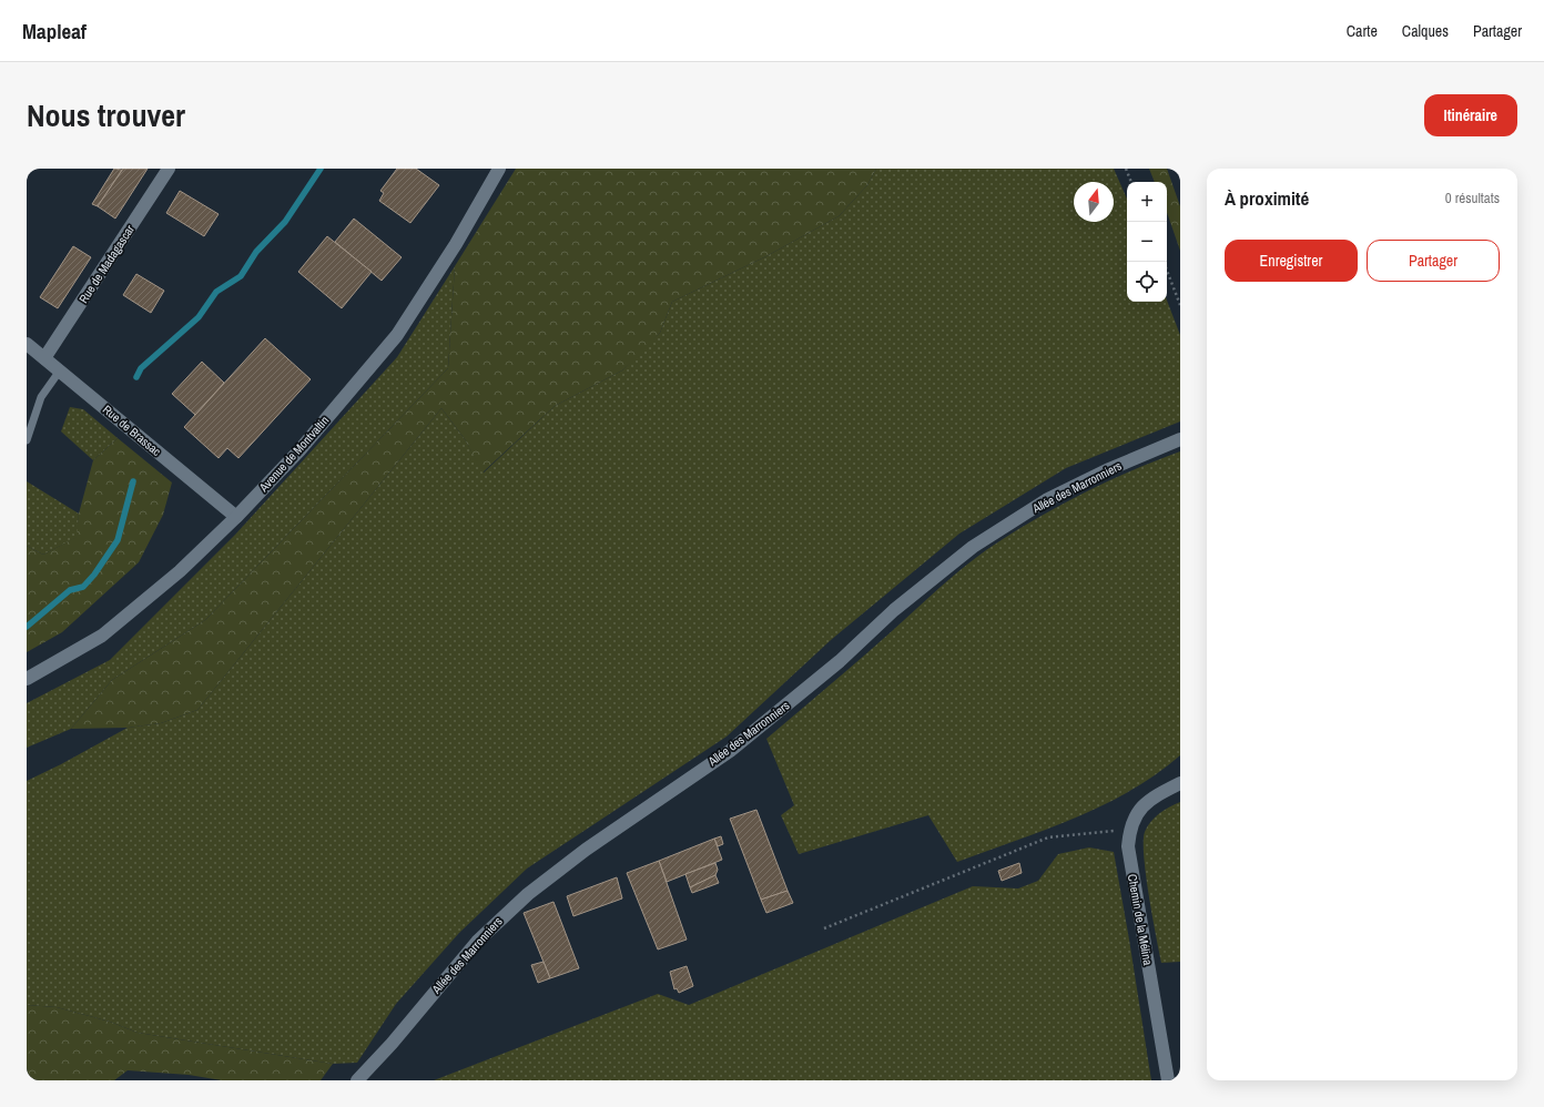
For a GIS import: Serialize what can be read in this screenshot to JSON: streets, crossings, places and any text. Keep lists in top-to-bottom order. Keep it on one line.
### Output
{"streets":{"street":["Rue de Madagascar","Rue de Brassac","Avenue de Montvaltin","Allée des Marronniers","Chemin de la Mélina"]},"crossings":[["Rue de Madagascar","Rue de Brassac"],["Rue de Brassac","Avenue de Montvaltin"]],"north":"top","page":{"header":"Mapleaf","nav":["Carte","Calques","Partager"],"title":"Nous trouver","buttons":["Itinéraire",["Enregistrer","Partager"]],"heading":["À proximité","0 résultats"],"map_buttons":["+","−"]}}
